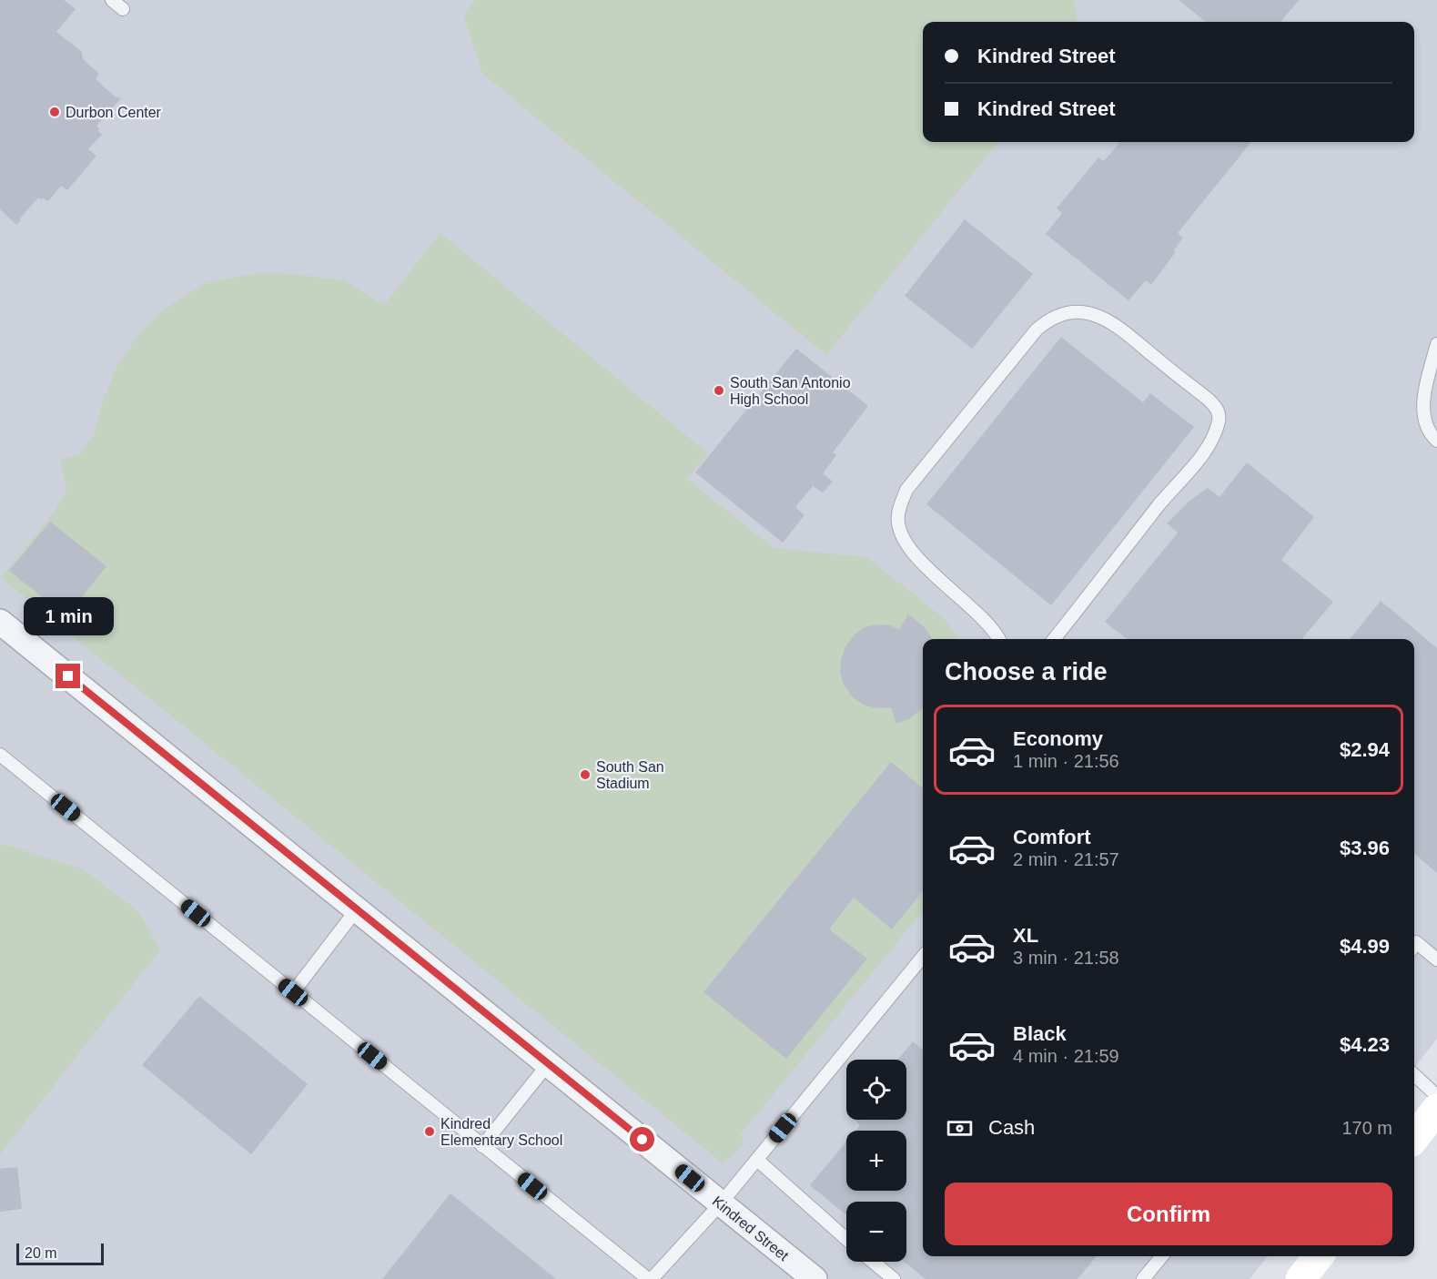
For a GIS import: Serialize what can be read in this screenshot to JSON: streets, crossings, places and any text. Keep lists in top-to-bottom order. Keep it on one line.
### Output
{"streets":{"street":["Kindred Street"]},"places":["Durbon Center","South San Antonio High School","South San Stadium","Kindred Elementary School"],"scale_bar":"20 m","page":{"banner":["Kindred Street","Kindred Street"],"bubble":"1 min","heading":"Choose a ride","list":[{"name":"Economy","note":"1 min · 21:56","value":"$2.94"},{"name":"Comfort","note":"2 min · 21:57","value":"$3.96"},{"name":"XL","note":"3 min · 21:58","value":"$4.99"},{"name":"Black","note":"4 min · 21:59","value":"$4.23"}],"map_buttons":["+","−"],"pay":["Cash","170 m"],"buttons":"Confirm","scale":"20 m"}}
